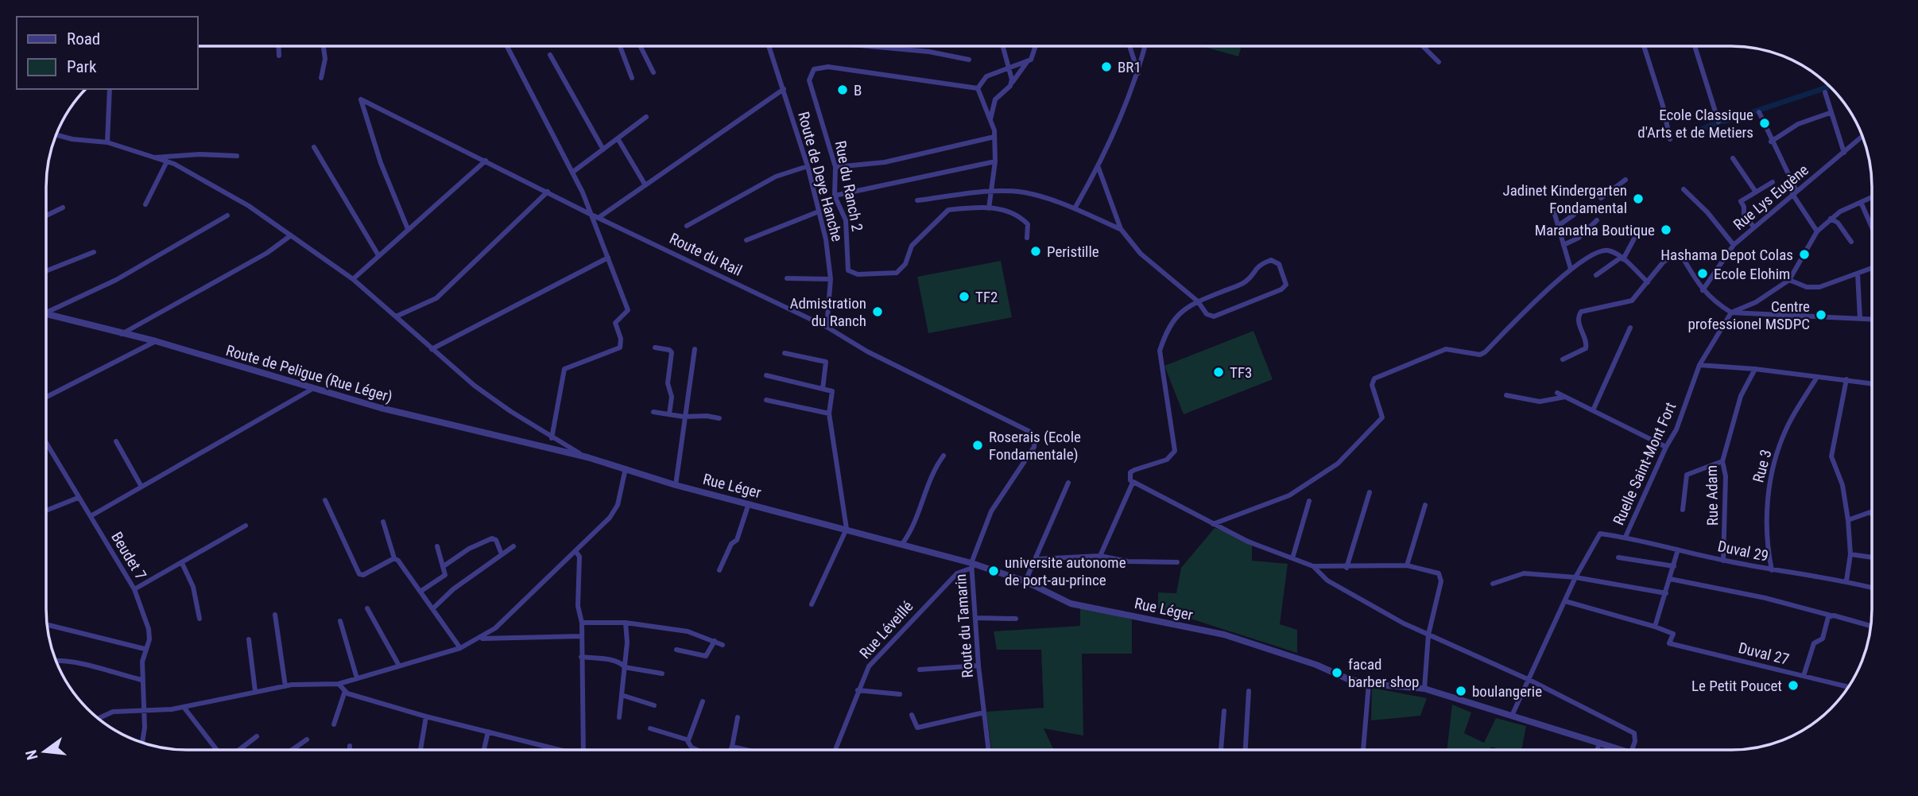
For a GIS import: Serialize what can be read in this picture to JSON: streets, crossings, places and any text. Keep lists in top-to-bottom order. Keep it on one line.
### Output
{"streets":{"street":["Route de Deye Hanche","Rue du Ranch 2","Rue Lys Eugène","Route du Rail","Route de Peligue (Rue Léger)","Ruelle Saint-Mont Fort","Rue 3","Rue Léger","Rue Adam","Duval 29","Beudet 7","Route du Tamarin","Rue Léveillé","Duval 27"]},"crossings":[["Route de Deye Hanche","Route du Rail"],["Route du Rail","Route du Tamarin"],["Route de Peligue (Rue Léger)","Rue Léger"],["Ruelle Saint-Mont Fort","Duval 29"],["Rue 3","Duval 29"],["Rue Léger","Route du Tamarin"],["Rue Léger","Rue Léveillé"],["Rue Adam","Duval 29"],["Route du Tamarin","Rue Léveillé"]],"places":["BR1","B","Ecole Classique d'Arts et de Metiers","Jadinet Kindergarten Fondamental","Maranatha Boutique","Peristille","Hashama Depot Colas","Ecole Elohim","TF2","Admistration du Ranch","Centre professionel MSDPC","TF3","Roserais (Ecole Fondamentale)","universite autonome de port-au-prince","facad barber shop","Le Petit Poucet","boulangerie"],"legend":["Road","Park"],"north":"left"}
